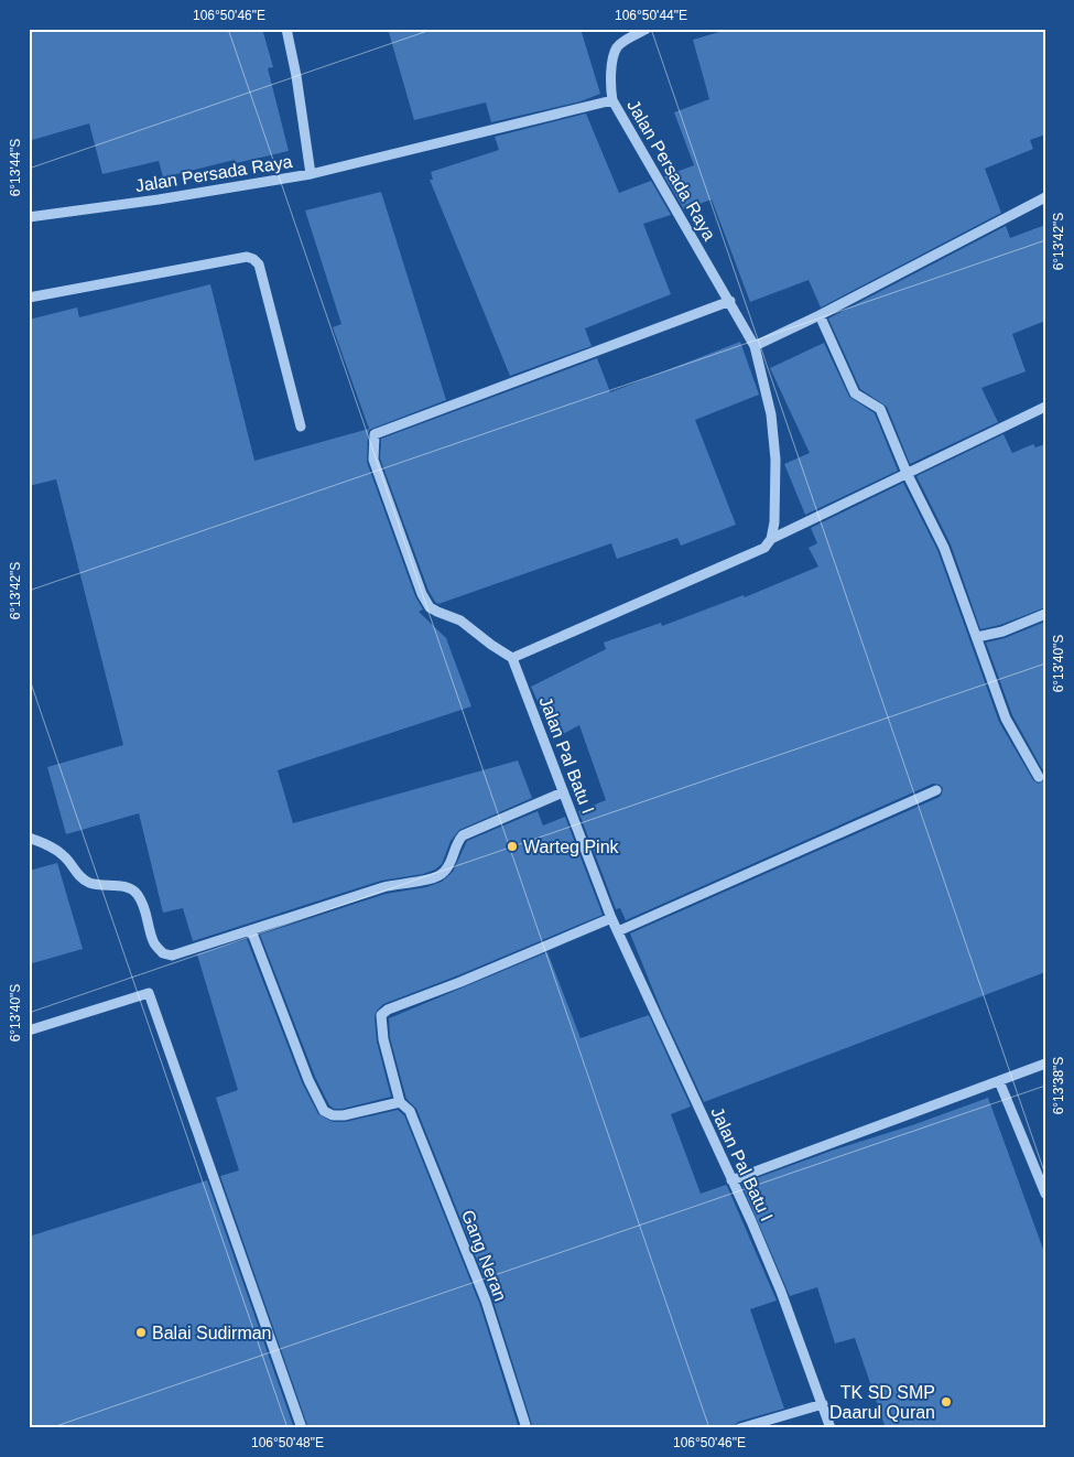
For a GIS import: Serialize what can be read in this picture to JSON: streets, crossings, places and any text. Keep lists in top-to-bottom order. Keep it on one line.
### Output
{"streets":{"street":["Jalan Persada Raya","Jalan Pal Batu I","Gang Neran"]},"crossings":[["Jalan Pal Batu I","Gang Neran"]],"places":["Warteg Pink","Balai Sudirman","TK SD SMP Daarul Quran"],"coordinates":["106°50'46\"E","106°50'44\"E","6°13'44\"S","6°13'42\"S","6°13'40\"S","6°13'38\"S","106°50'48\"E"]}
